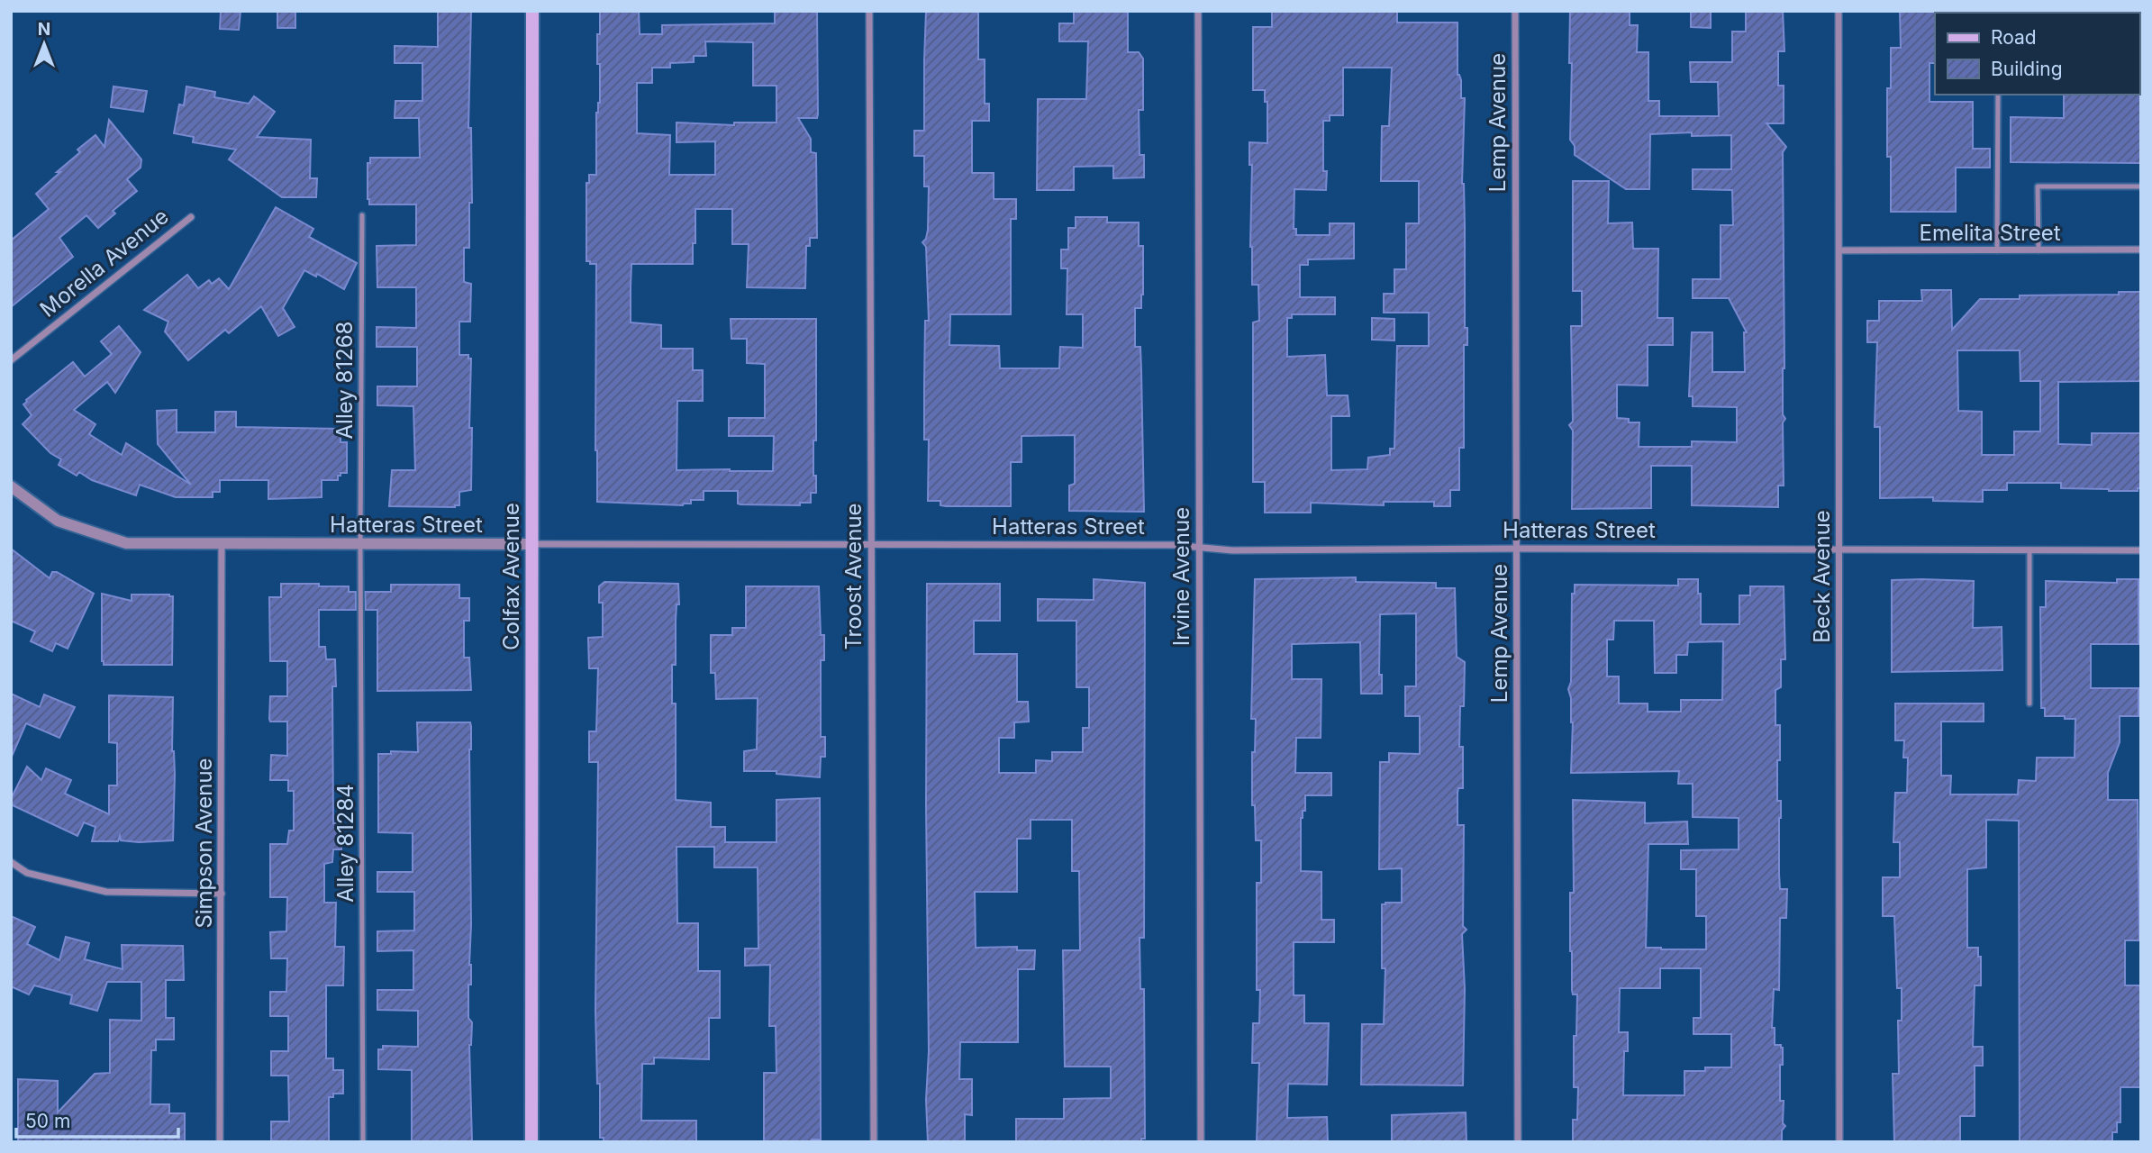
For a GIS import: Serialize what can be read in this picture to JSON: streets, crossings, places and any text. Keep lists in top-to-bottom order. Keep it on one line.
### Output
{"streets":{"main road":["Colfax Avenue"],"street":["Lemp Avenue","Emelita Street","Morella Avenue","Hatteras Street","Troost Avenue","Irvine Avenue","Beck Avenue","Simpson Avenue"],"lane":["Alley 81268","Alley 81284"]},"crossings":[["Lemp Avenue","Hatteras Street"],["Emelita Street","Beck Avenue"],["Alley 81268","Hatteras Street"],["Alley 81268","Alley 81284"],["Hatteras Street","Colfax Avenue"],["Hatteras Street","Troost Avenue"],["Hatteras Street","Irvine Avenue"],["Hatteras Street","Beck Avenue"],["Hatteras Street","Simpson Avenue"],["Hatteras Street","Alley 81284"]],"legend":["Road","Building"],"scale_bar":"50 m","north":"top"}
